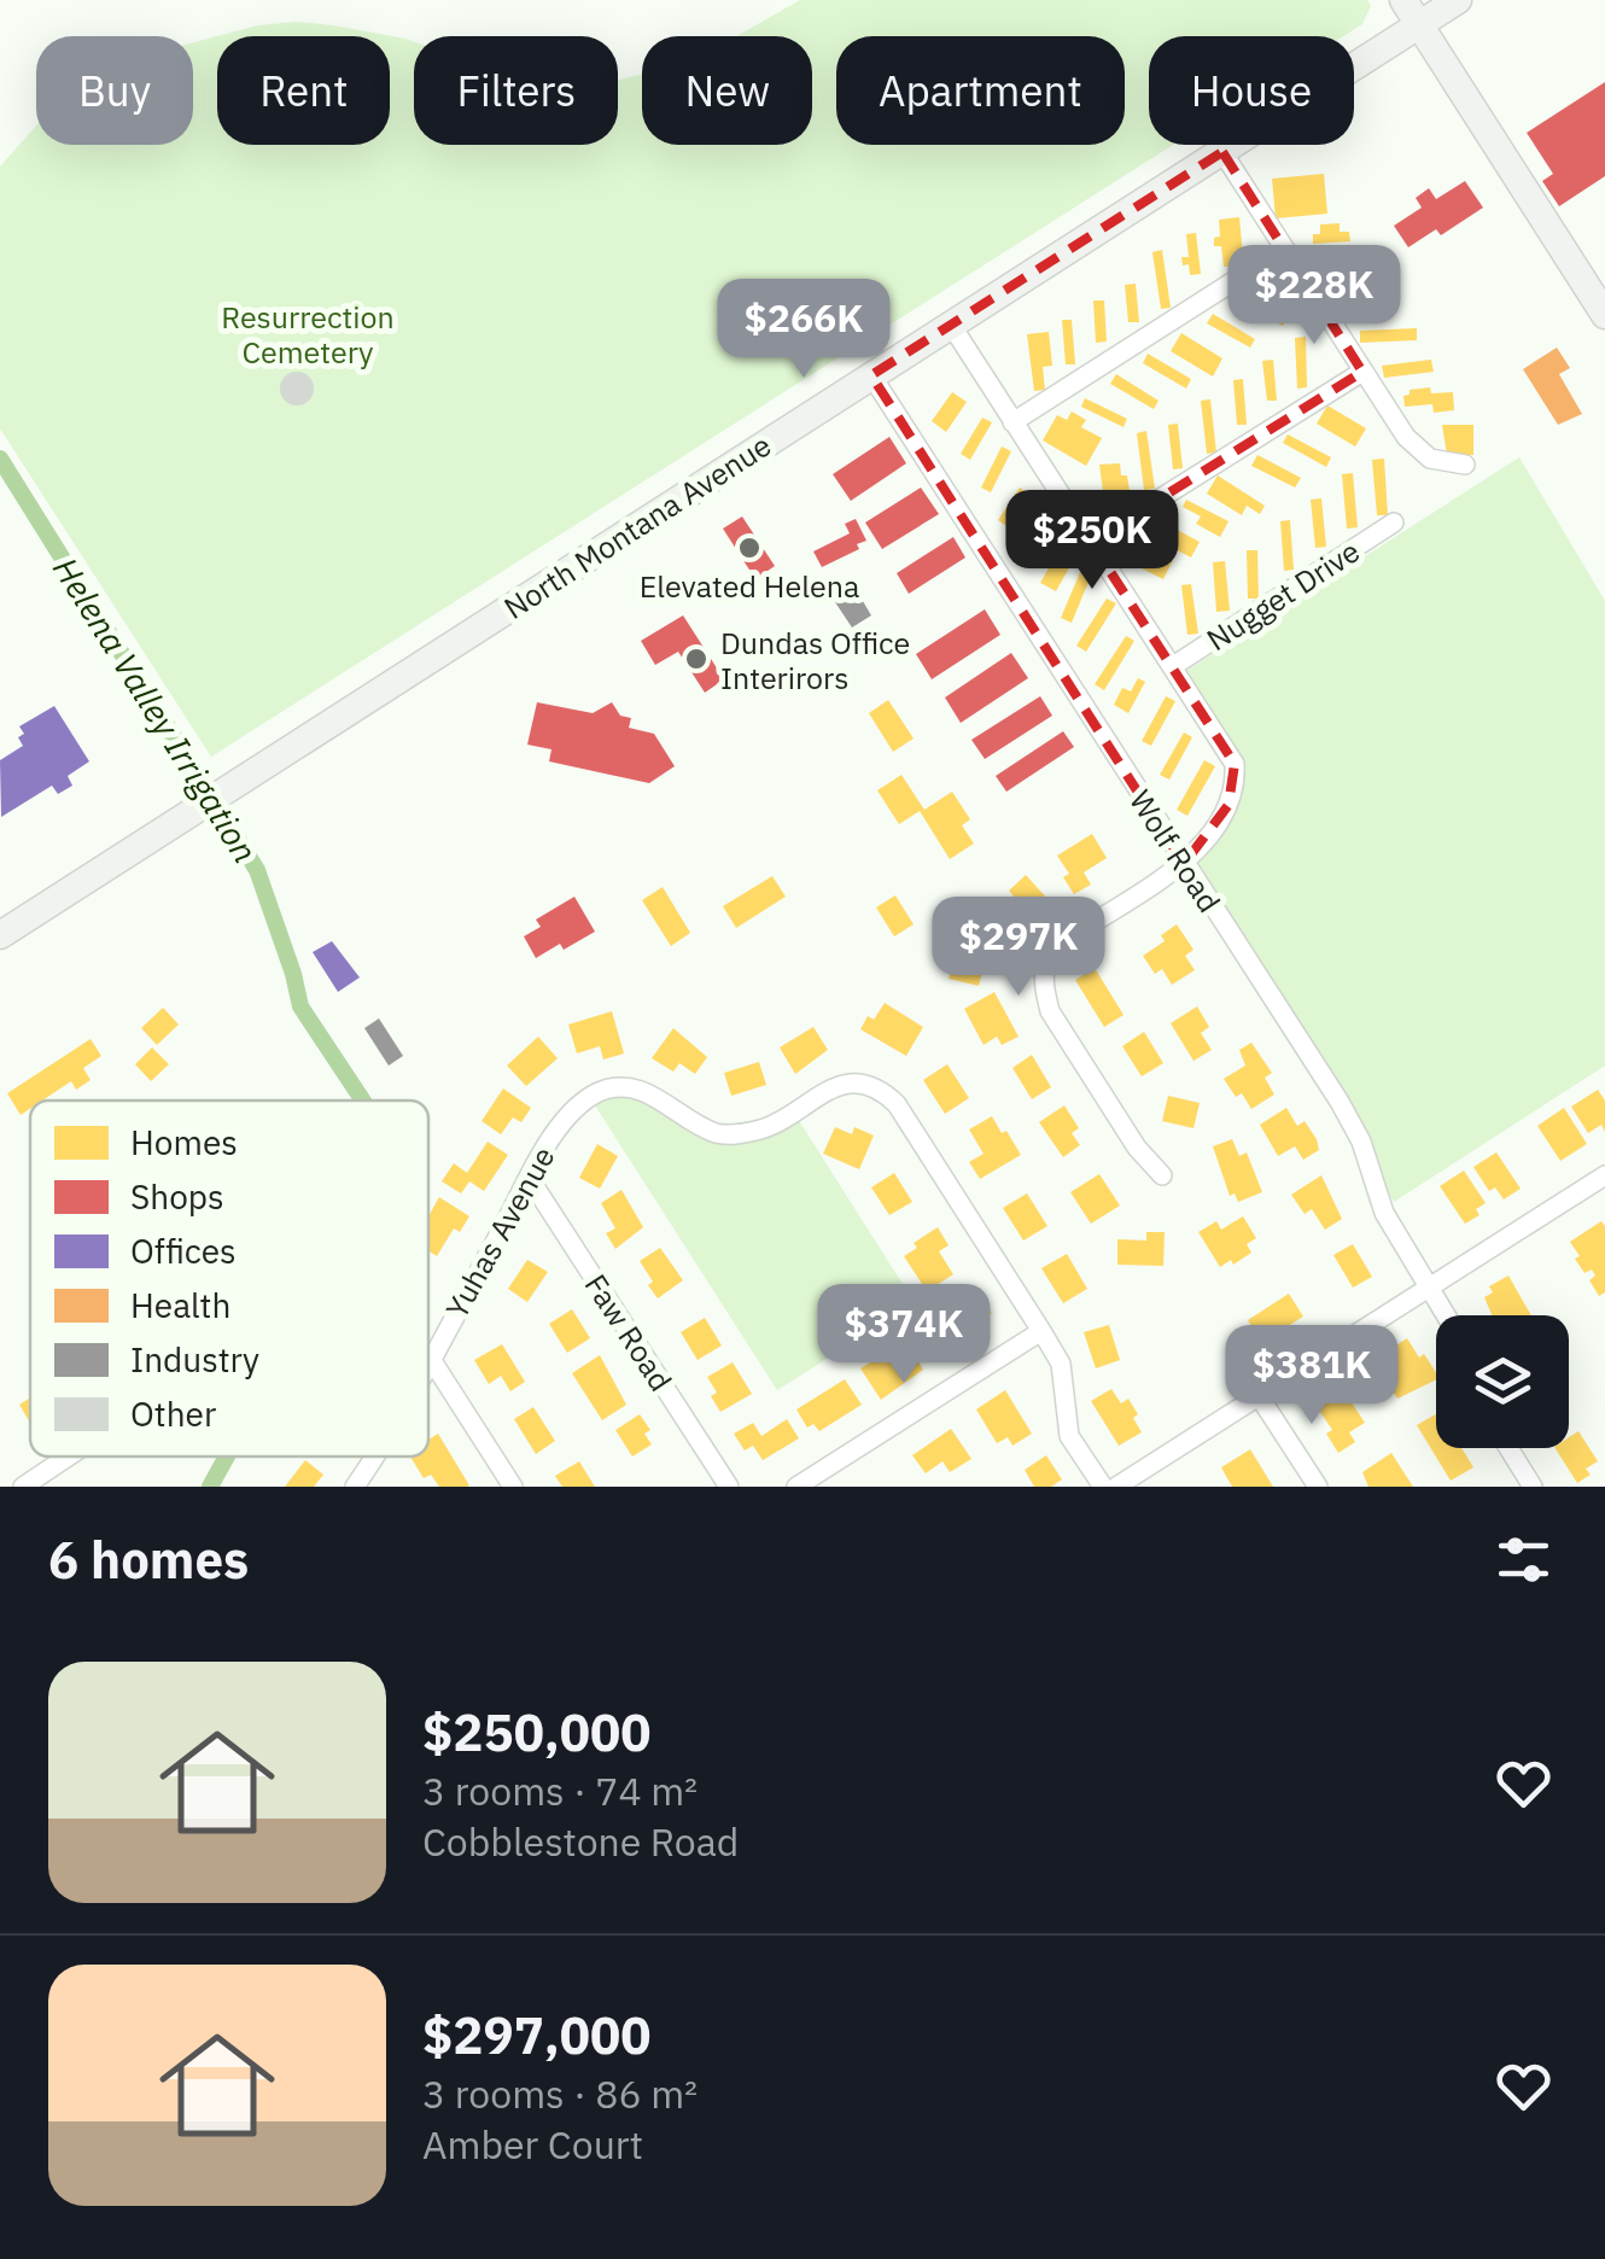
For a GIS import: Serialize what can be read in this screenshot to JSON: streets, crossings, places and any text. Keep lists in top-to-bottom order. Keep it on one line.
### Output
{"streets":{"main road":["North Montana Avenue"],"street":["Nugget Drive","Wolf Road","Yuhas Avenue","Faw Road"]},"crossings":[["North Montana Avenue","Wolf Road"],["Yuhas Avenue","Faw Road"]],"water":["Helena Valley Irrigation"],"parks":["Resurrection Cemetery"],"places":["Elevated Helena","Dundas Office Interirors"],"legend":["Homes","Shops","Offices","Health","Industry","Other"],"page":{"chip":["Buy","Rent","Filters","New","Apartment","House"],"price":["$228K","$266K","$250K","$297K","$374K","$381K"],"heading":"6 homes","list":[{"name":"$250,000","note":"3 rooms · 74 m² · Cobblestone Road"},{"name":"$297,000","note":"3 rooms · 86 m² · Amber Court"}]}}
